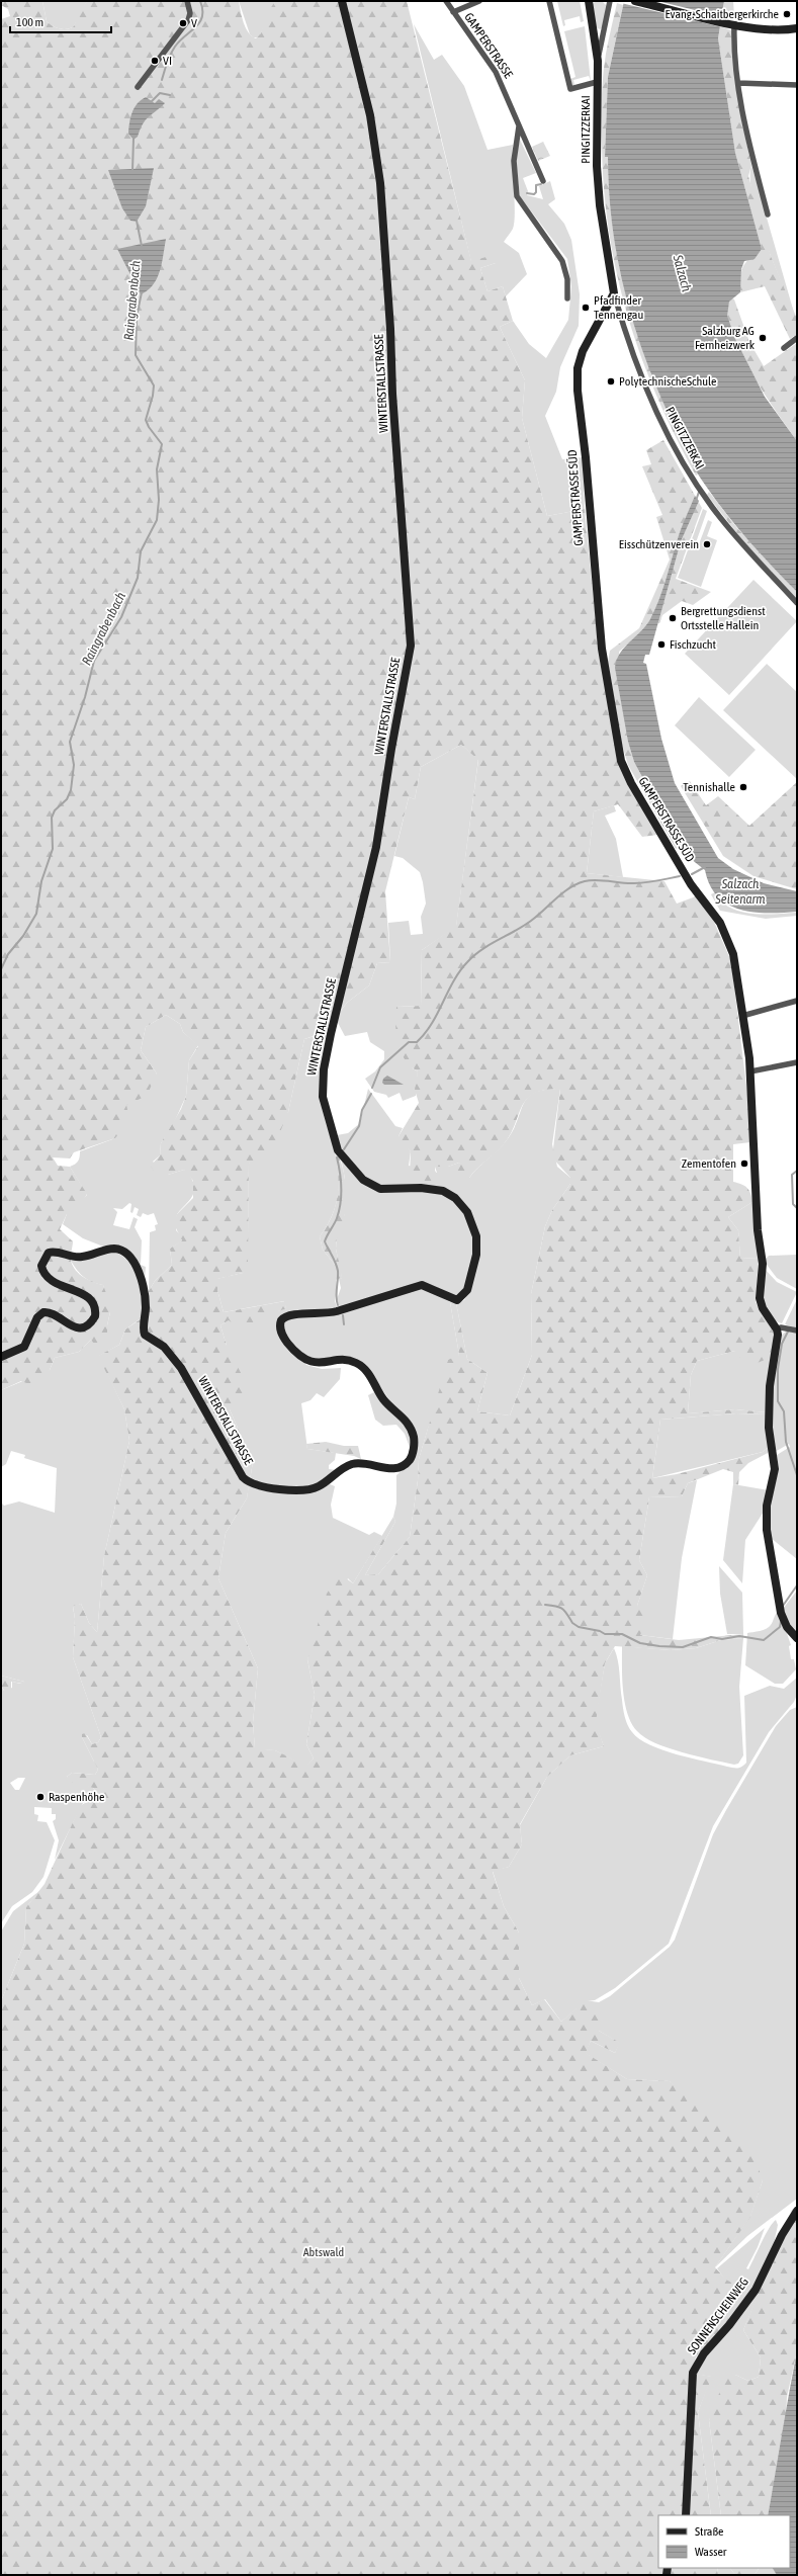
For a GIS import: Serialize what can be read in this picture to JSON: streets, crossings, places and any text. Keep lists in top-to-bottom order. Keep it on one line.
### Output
{"streets":{"street":["GAMPERSTRASSE","PINGITZZERKAI","WINTERSTALLSTRASSE","GAMPERSTRASSE SÜD","SONNENSCHEINWEG"]},"crossings":[["PINGITZZERKAI","GAMPERSTRASSE SÜD"]],"water":["Salzach","Raingrabenbach","Salzach Seitenarm"],"parks":["Abtswald"],"places":["Evang. Schaitbergerkirche","V","VI","Pfadfinder Tennengau","Salzburg AG Fernheizwerk","PolytechnischeSchule","Eisschützenverein","Bergrettungsdienst Ortsstelle Hallein","Fischzucht","Tennishalle","Zementofen","Raspenhöhe"],"legend":["Straße","Wasser"],"scale_bar":"100 m"}
